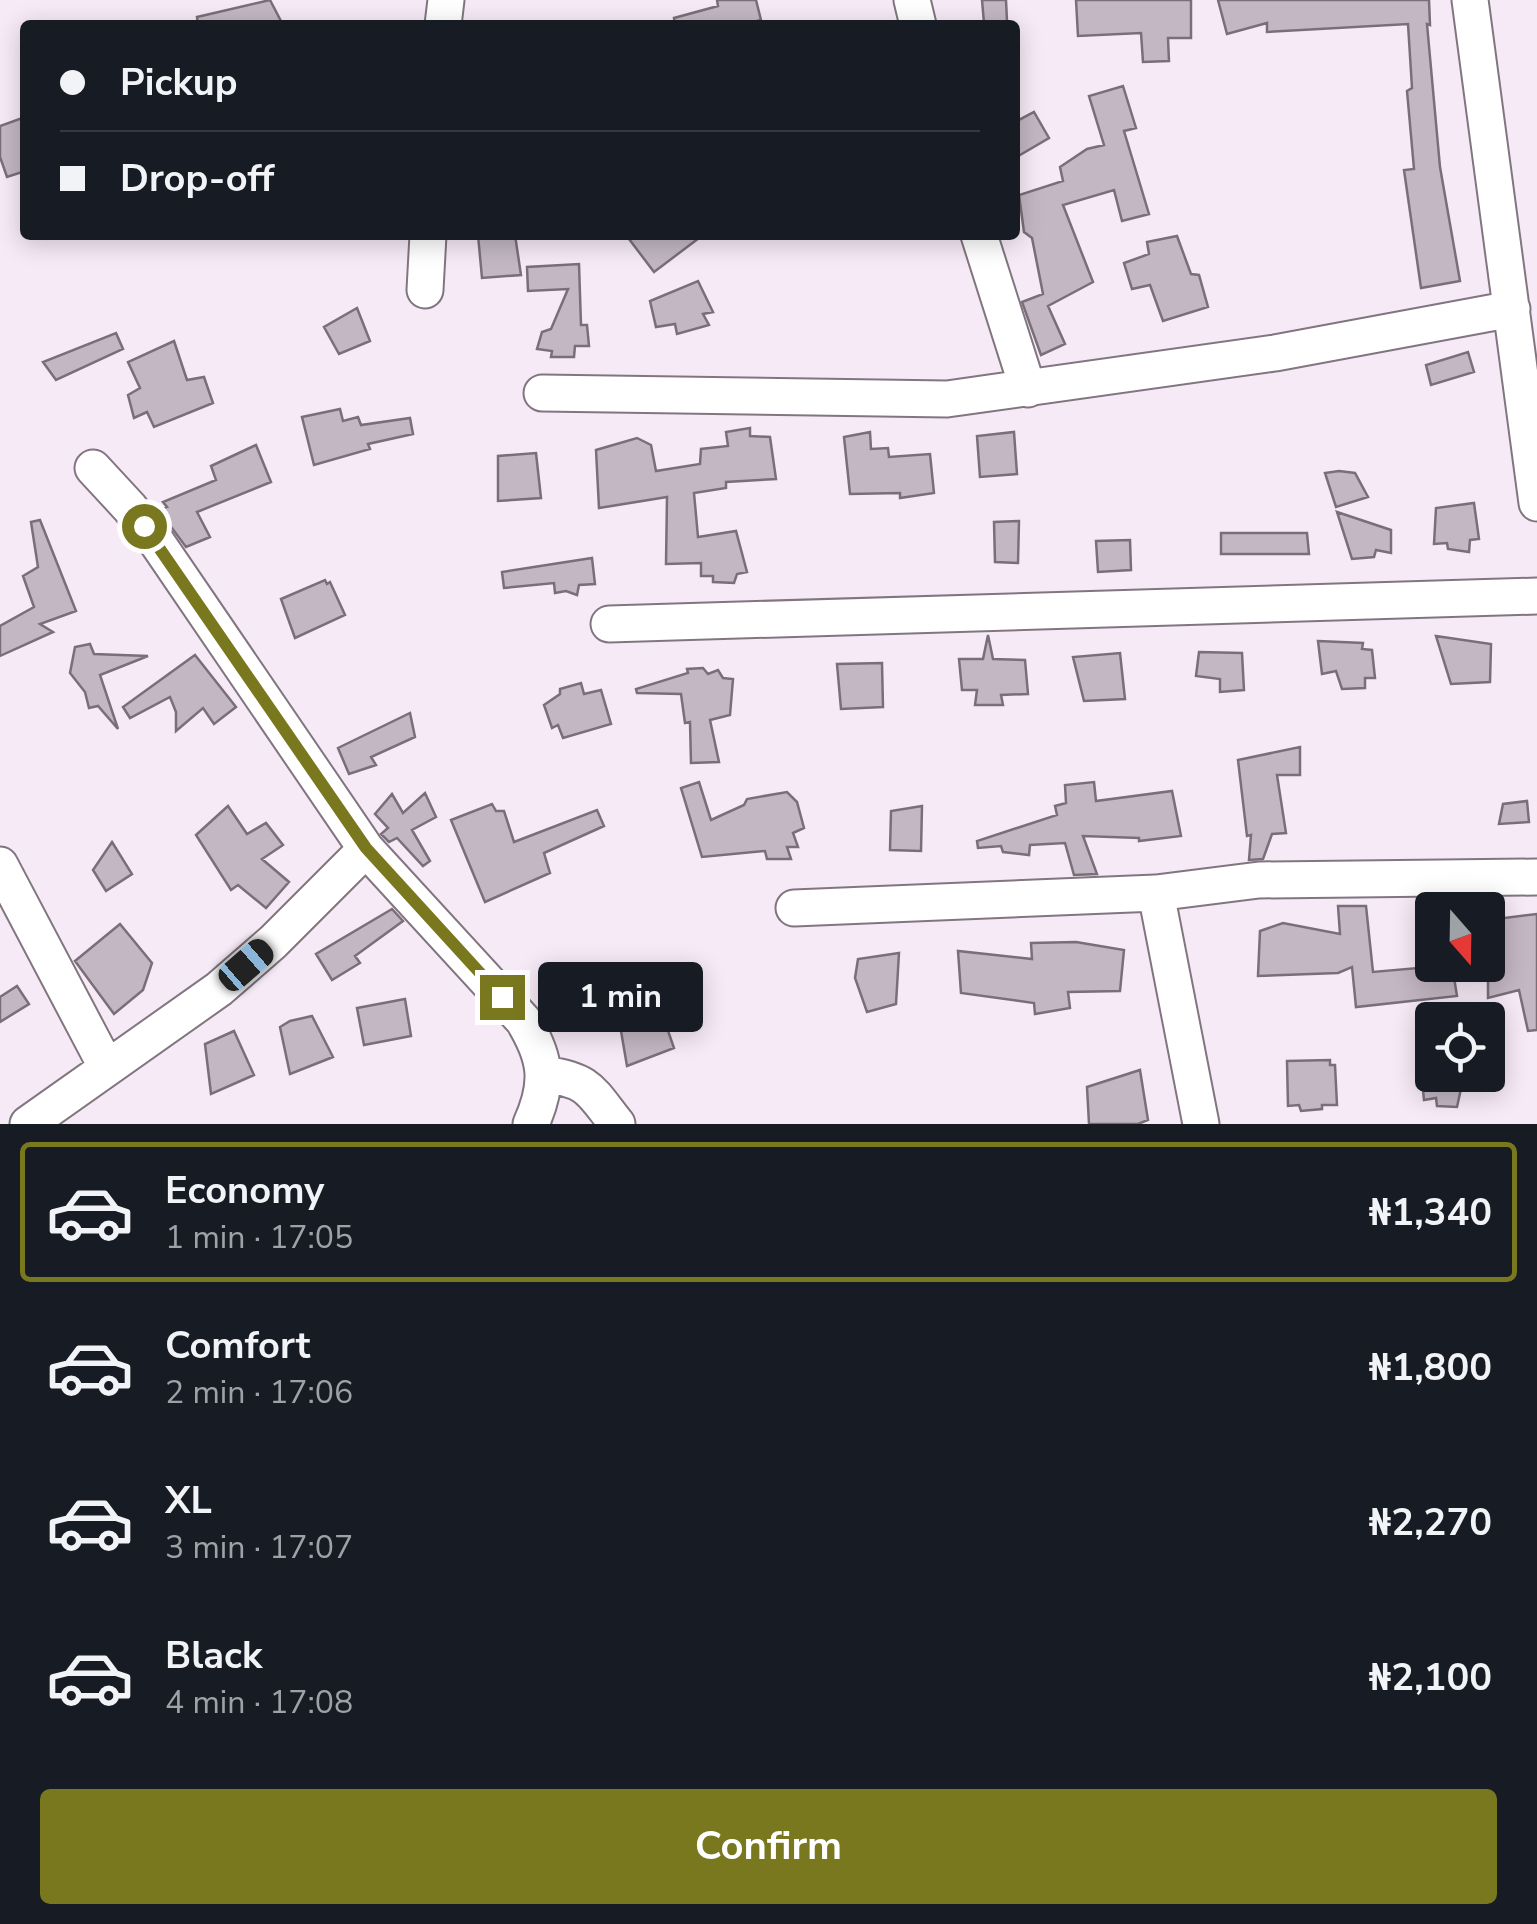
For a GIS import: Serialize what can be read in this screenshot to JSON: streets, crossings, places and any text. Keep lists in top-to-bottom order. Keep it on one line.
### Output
{"north":"bottom","page":{"banner":["Pickup","Drop-off"],"bubble":"1 min","list":[{"name":"Economy","note":"1 min · 17:05","value":"₦1,340"},{"name":"Comfort","note":"2 min · 17:06","value":"₦1,800"},{"name":"XL","note":"3 min · 17:07","value":"₦2,270"},{"name":"Black","note":"4 min · 17:08","value":"₦2,100"}],"buttons":"Confirm"}}
